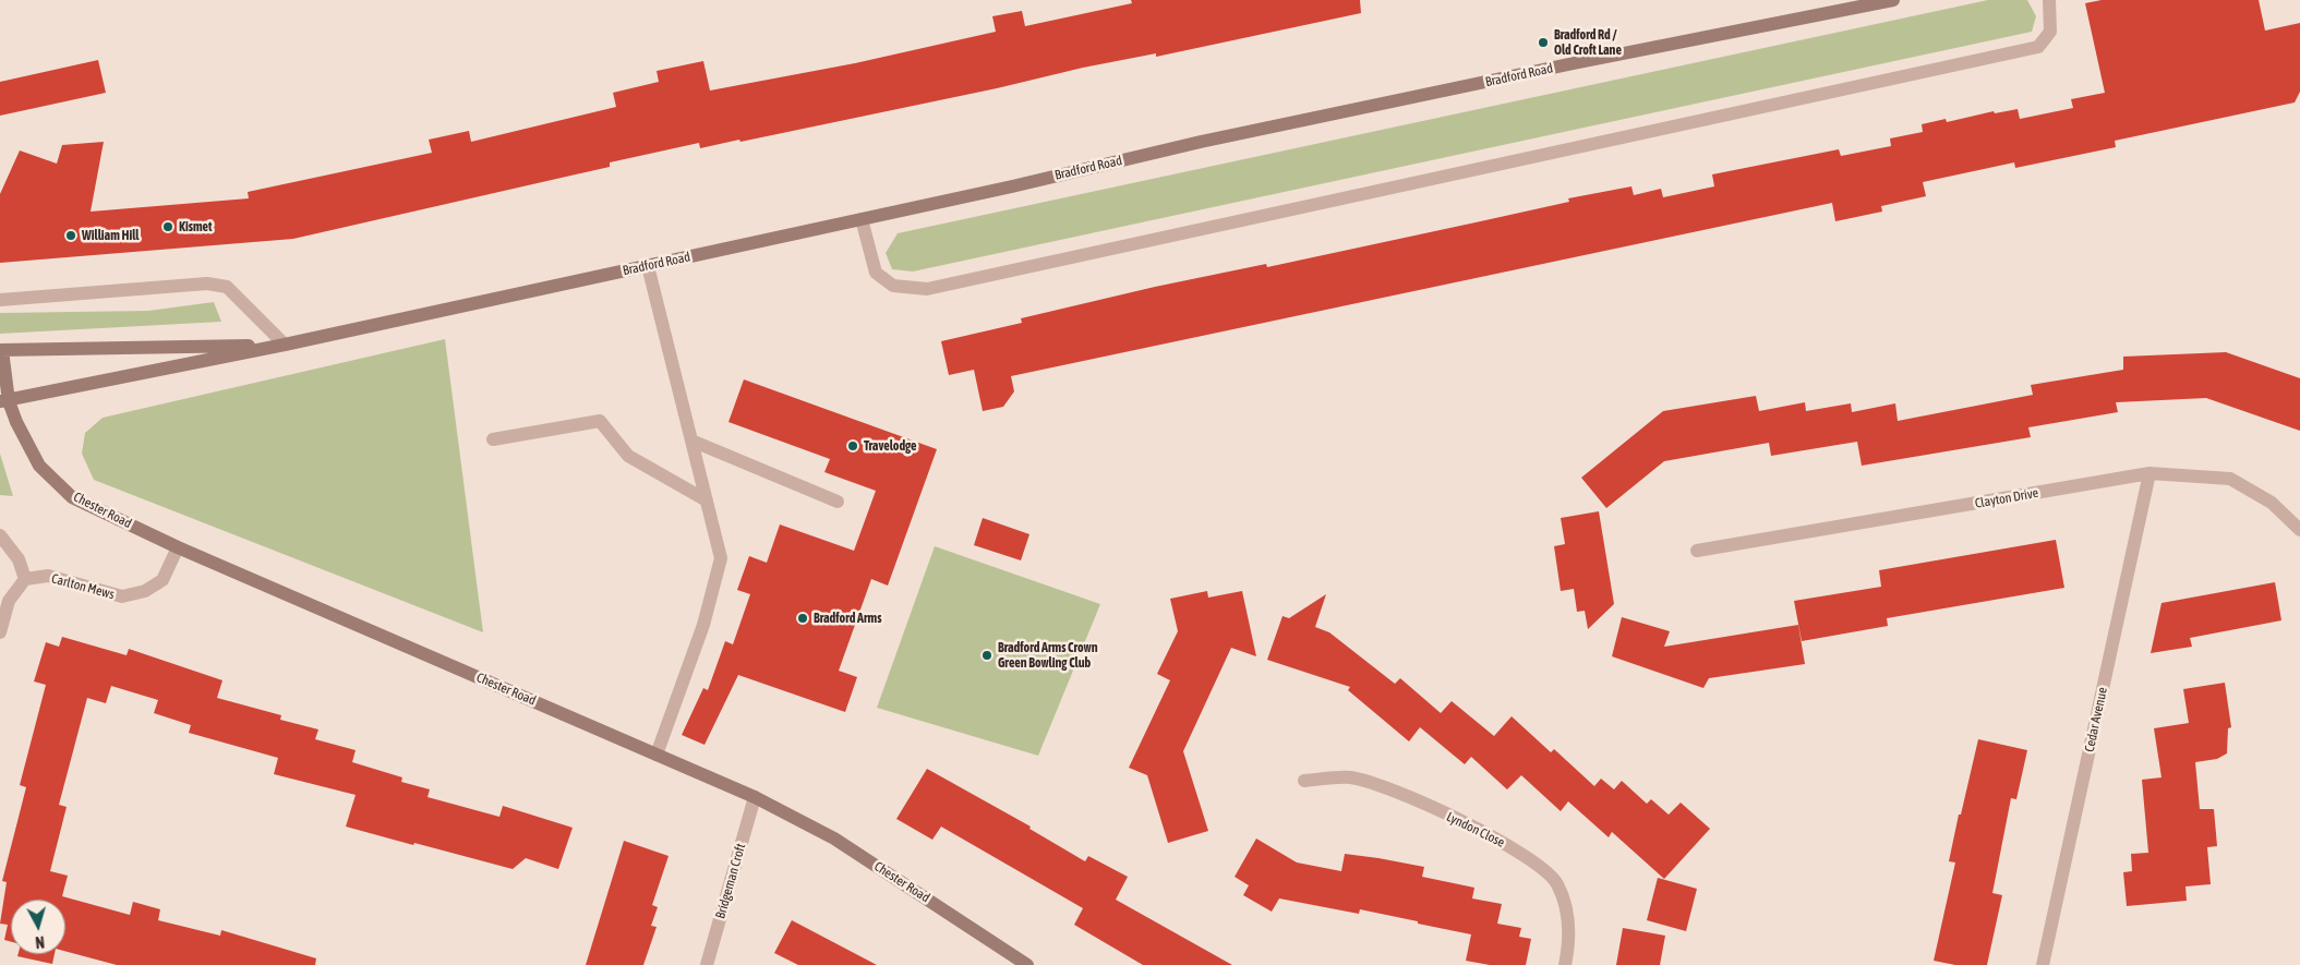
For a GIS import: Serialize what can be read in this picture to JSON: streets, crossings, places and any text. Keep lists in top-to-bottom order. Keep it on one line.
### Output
{"streets":{"main road":["Bradford Road","Chester Road"],"street":["Clayton Drive","Carlton Mews","Cedar Avenue","Lyndon Close","Bridgeman Croft"]},"crossings":[["Bradford Road","Chester Road"],["Clayton Drive","Cedar Avenue"],["Chester Road","Carlton Mews"],["Chester Road","Bridgeman Croft"]],"places":["Bradford Rd / Old Croft Lane","Kismet","William Hill","Travelodge","Bradford Arms","Bradford Arms Crown Green Bowling Club"],"north":"bottom"}
